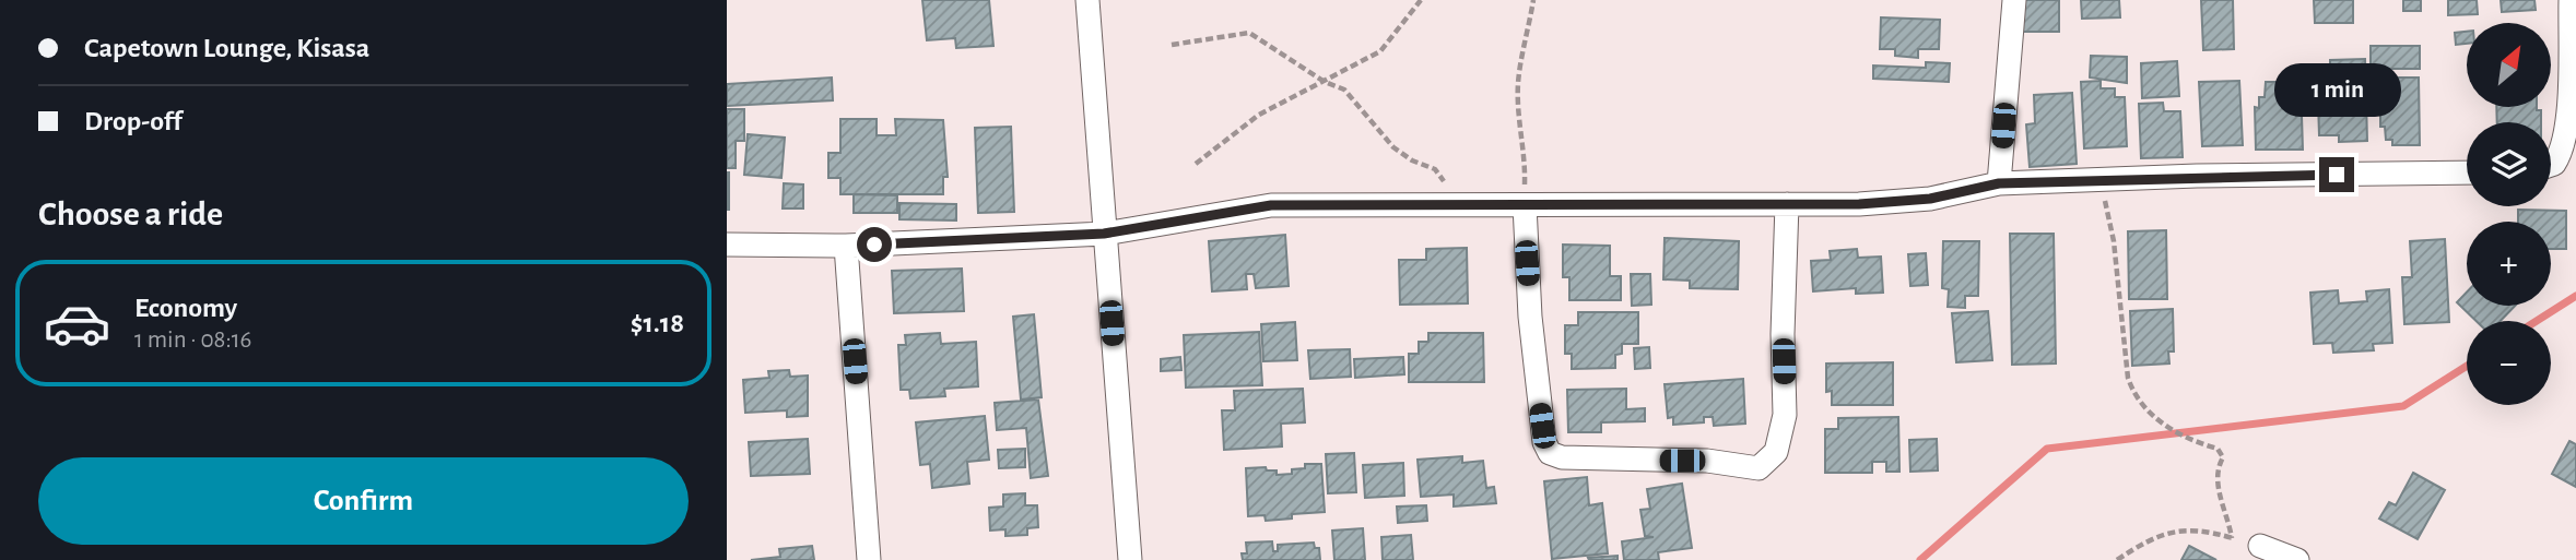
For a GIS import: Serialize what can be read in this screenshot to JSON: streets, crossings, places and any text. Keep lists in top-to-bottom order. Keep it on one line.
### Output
{"north":"top right","page":{"banner":["Capetown Lounge, Kisasa","Drop-off"],"map_buttons":["+","−"],"bubble":"1 min","heading":"Choose a ride","list":[{"name":"Economy","note":"1 min · 08:16","value":"$1.18"}],"buttons":"Confirm"}}
